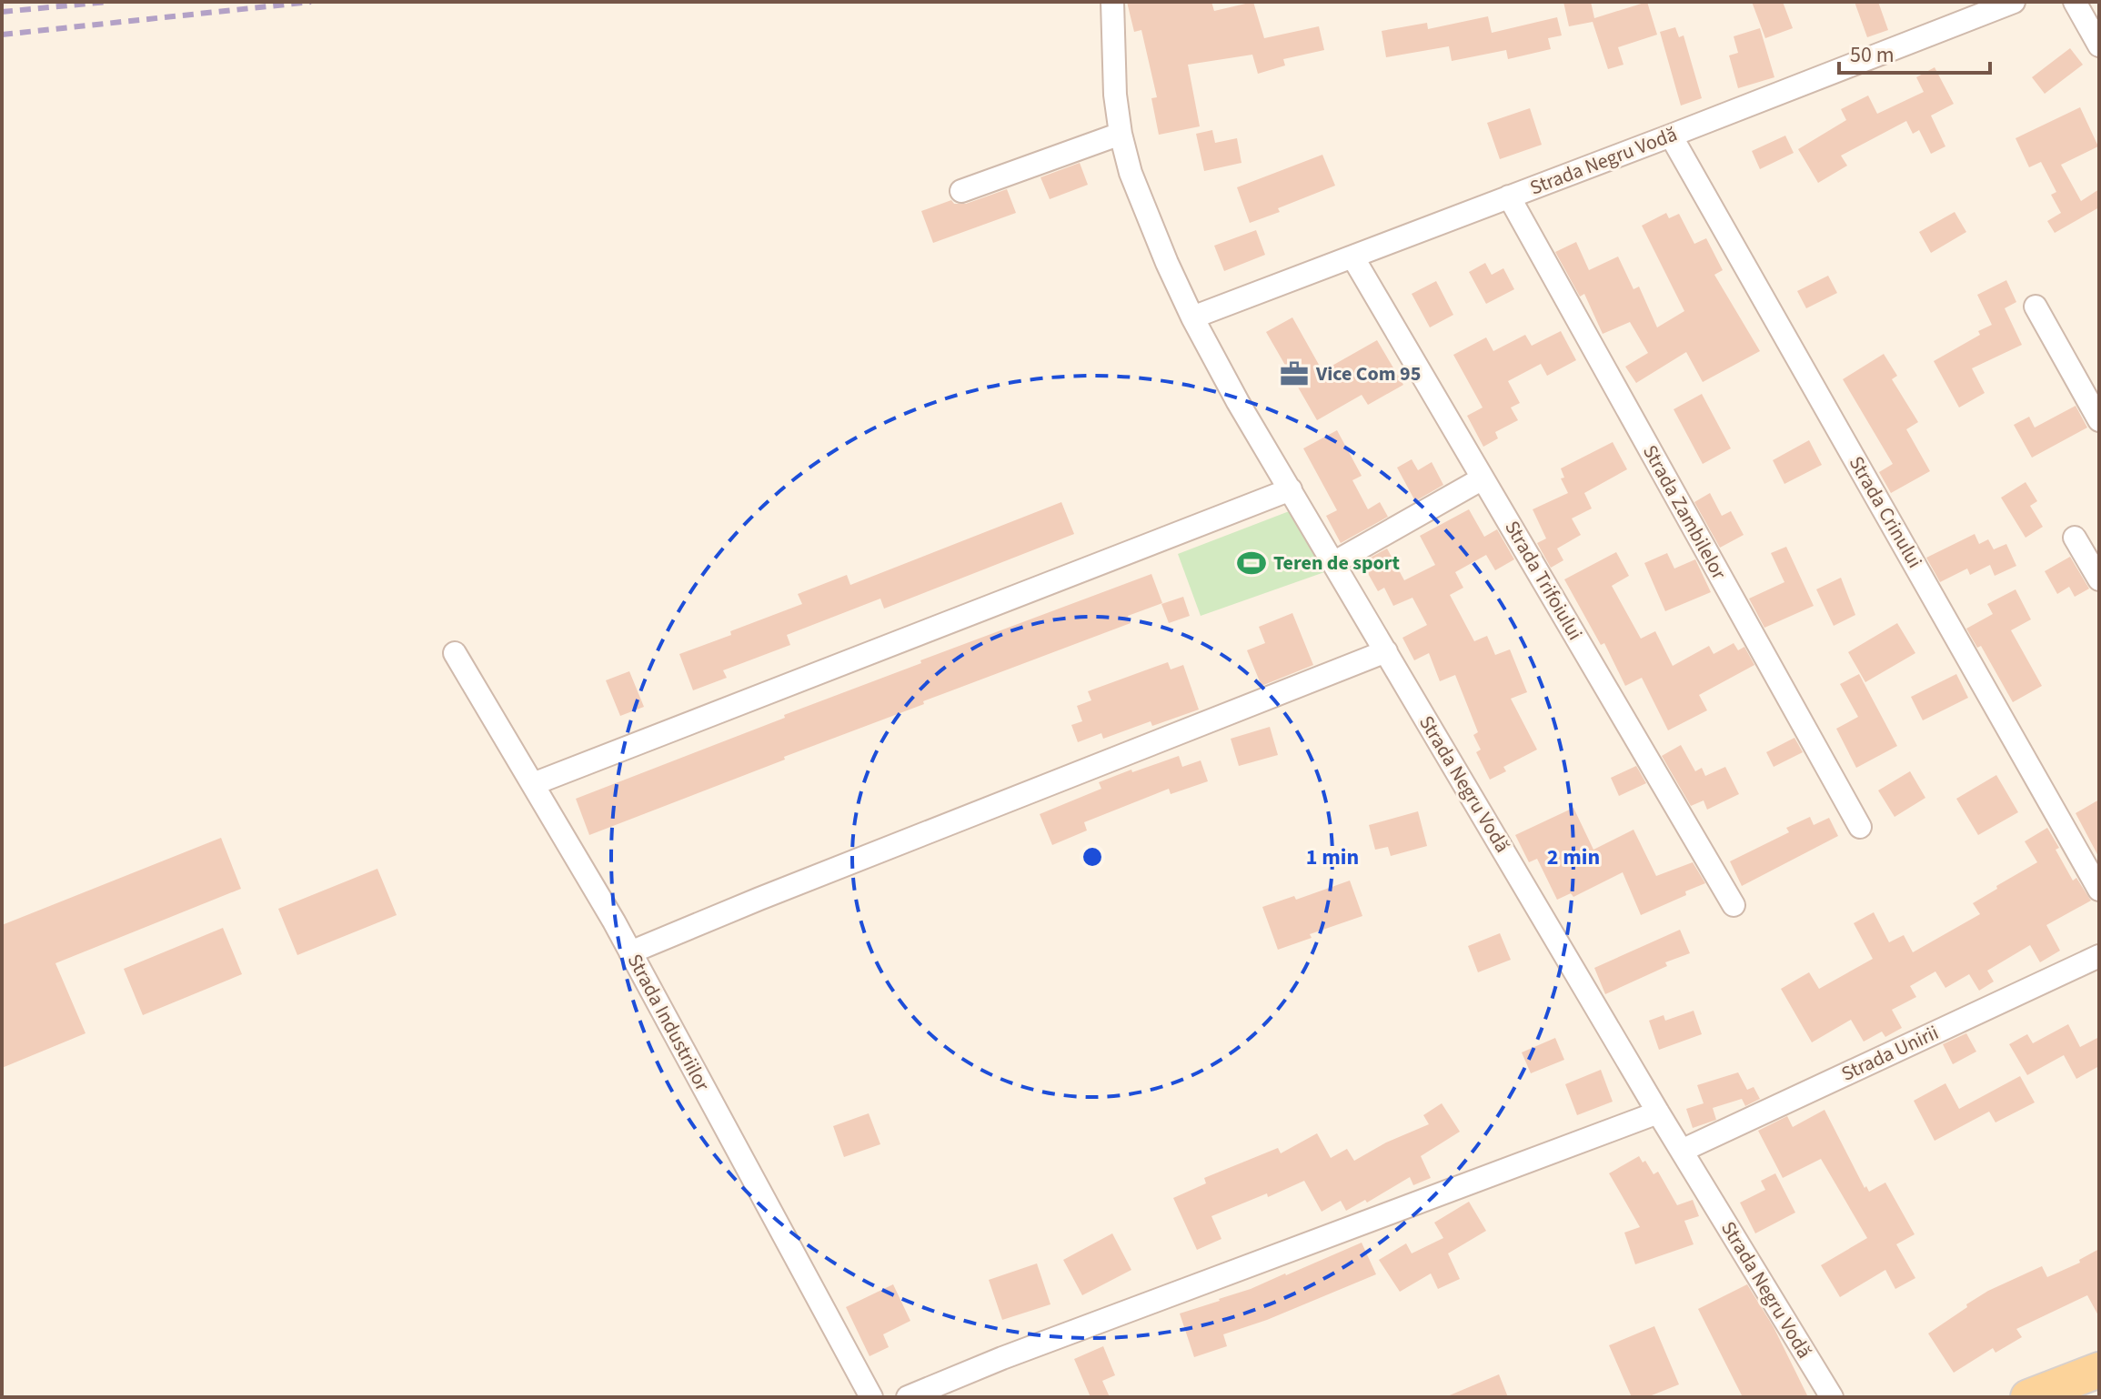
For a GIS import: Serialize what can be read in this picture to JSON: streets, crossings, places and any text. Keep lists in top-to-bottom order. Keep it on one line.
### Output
{"streets":{"street":["Strada Negru Vodă","Strada Zambilelor","Strada Crinului","Strada Trifoiului","Strada Industriilor","Strada Unirii"]},"crossings":[["Strada Negru Vodă","Strada Zambilelor"],["Strada Negru Vodă","Strada Crinului"],["Strada Negru Vodă","Strada Trifoiului"],["Strada Negru Vodă","Strada Unirii"]],"places":{"office":["Vice Com 95"],"sports":["Teren de sport"]},"scale_bar":"50 m","rings":["1 min","2 min"]}
